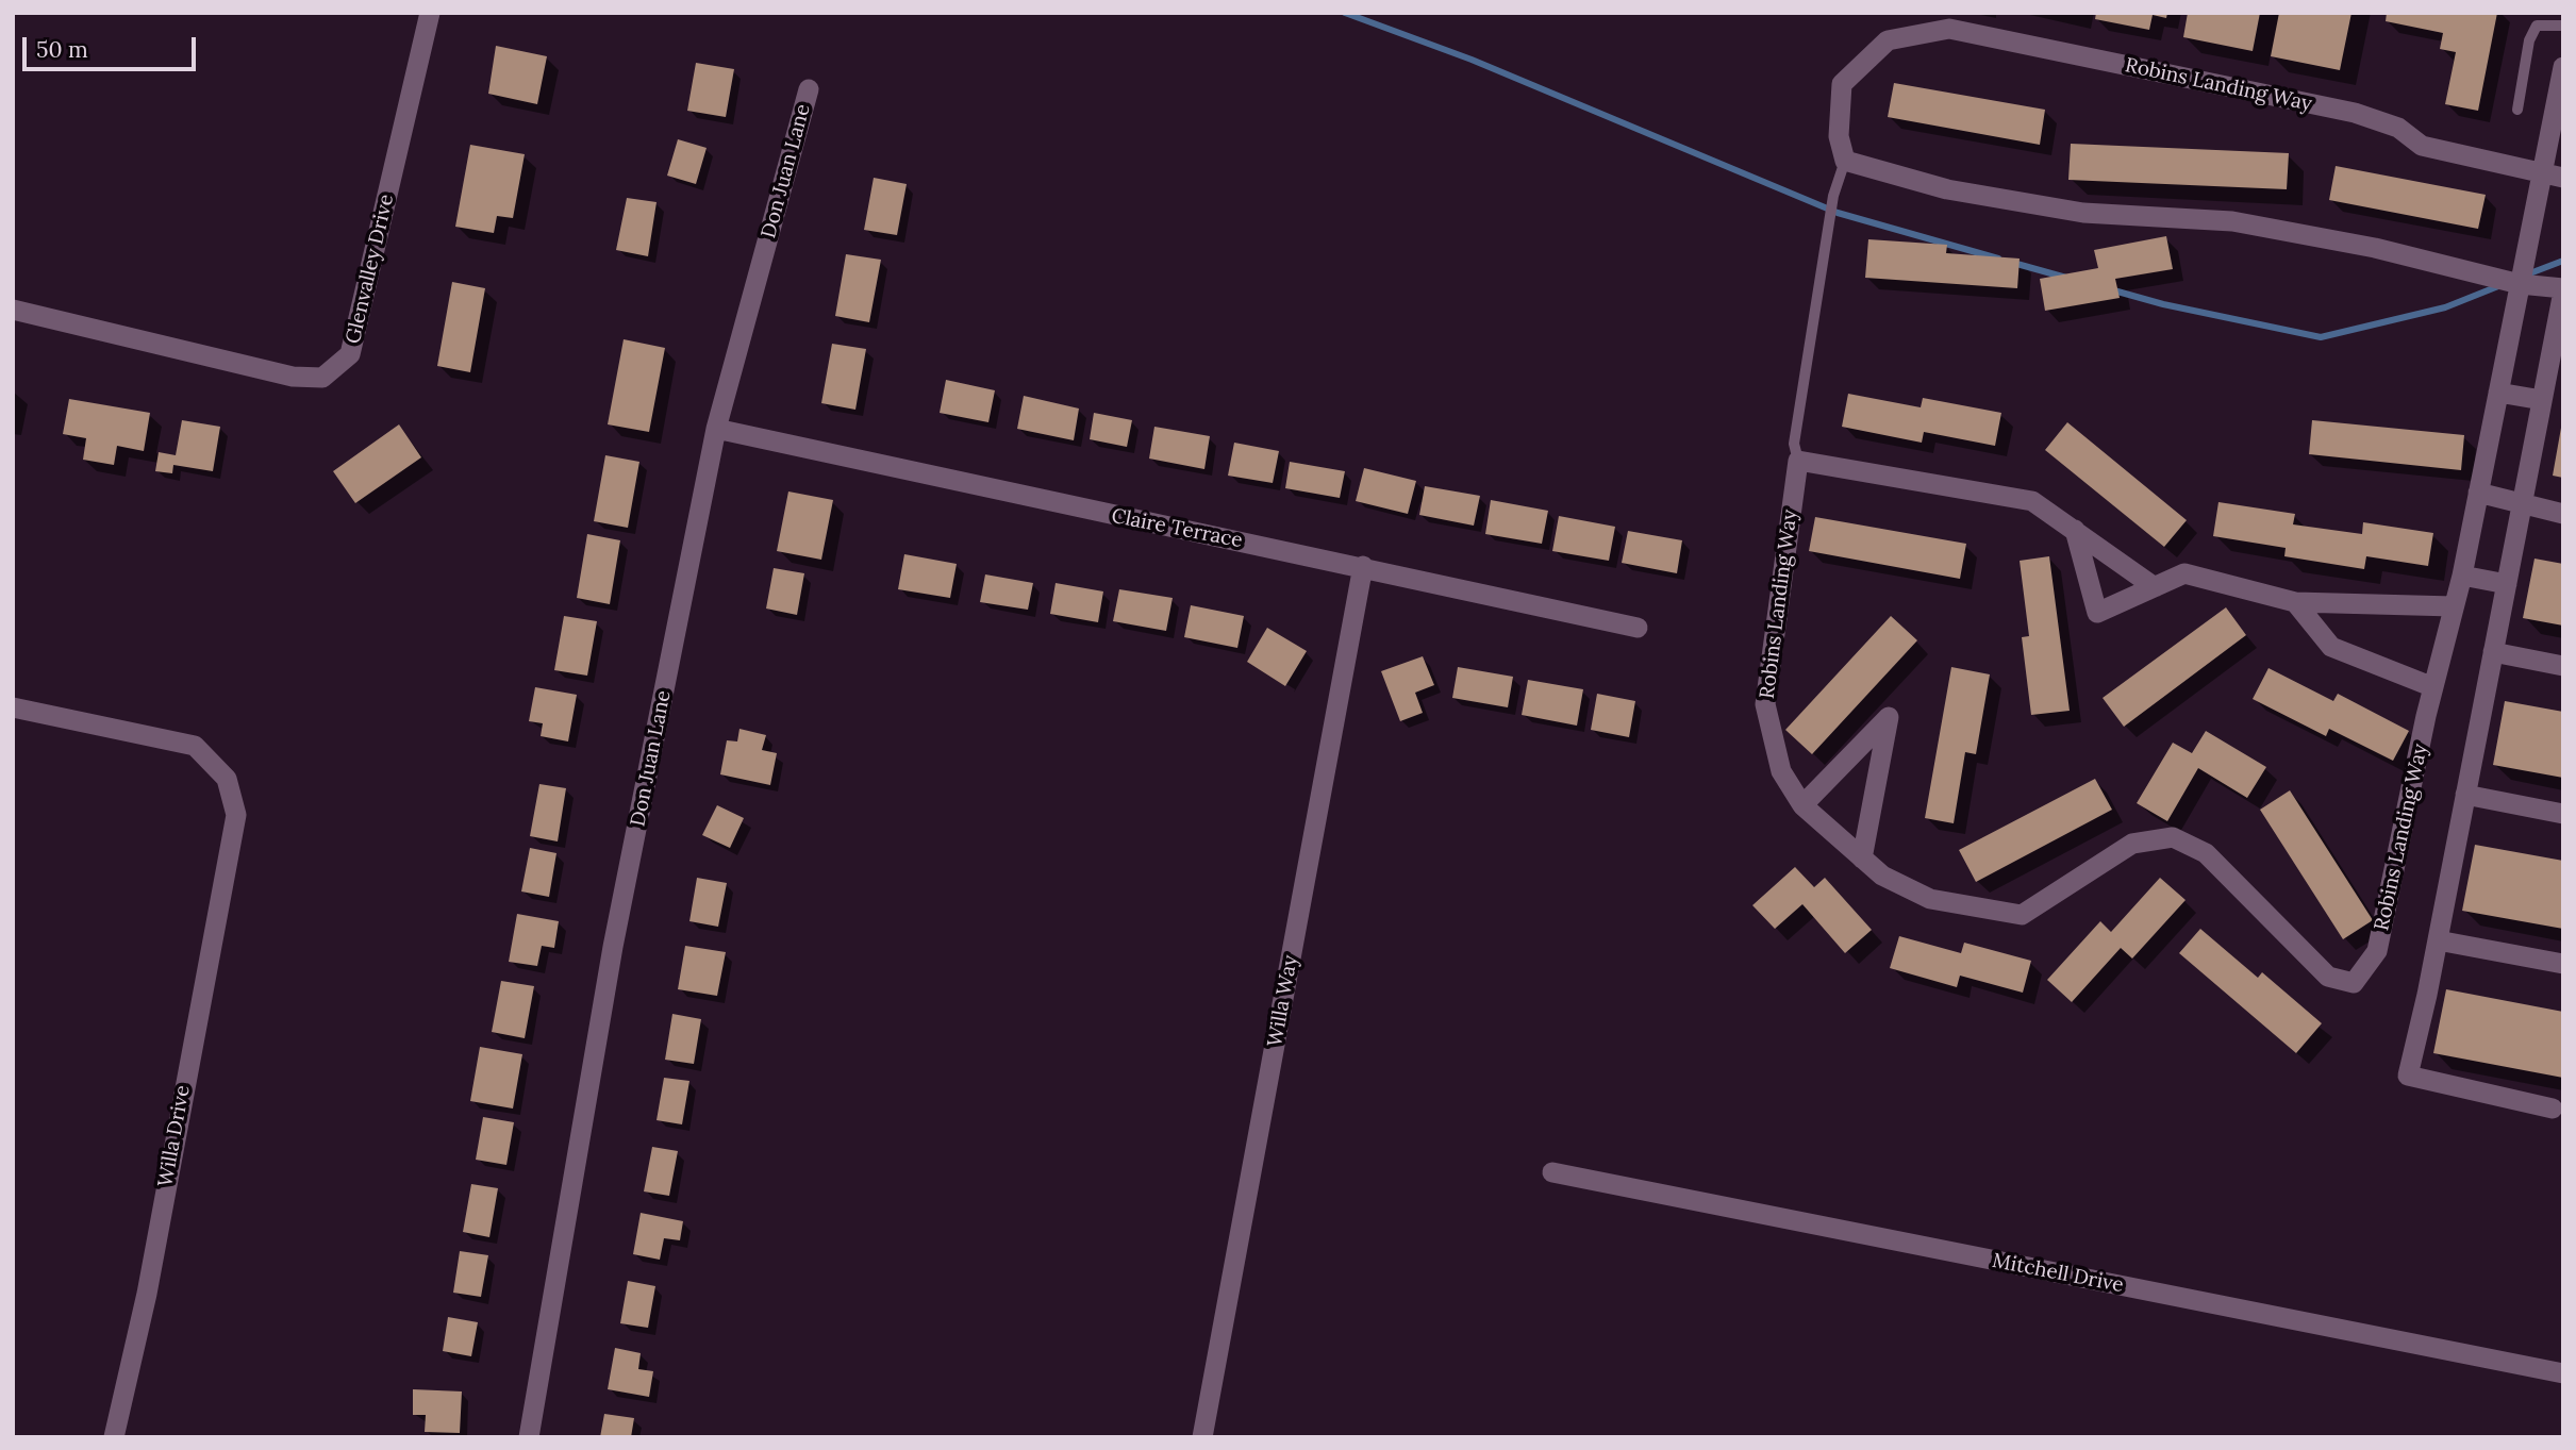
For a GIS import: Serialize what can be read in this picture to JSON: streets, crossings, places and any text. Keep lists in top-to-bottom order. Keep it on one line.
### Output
{"streets":{"street":["Robins Landing Way","Don Juan Lane","Glenvalley Drive","Claire Terrace","Willa Way","Willa Drive","Mitchell Drive"]},"crossings":[["Don Juan Lane","Claire Terrace"],["Claire Terrace","Willa Way"]],"scale_bar":"50 m"}
